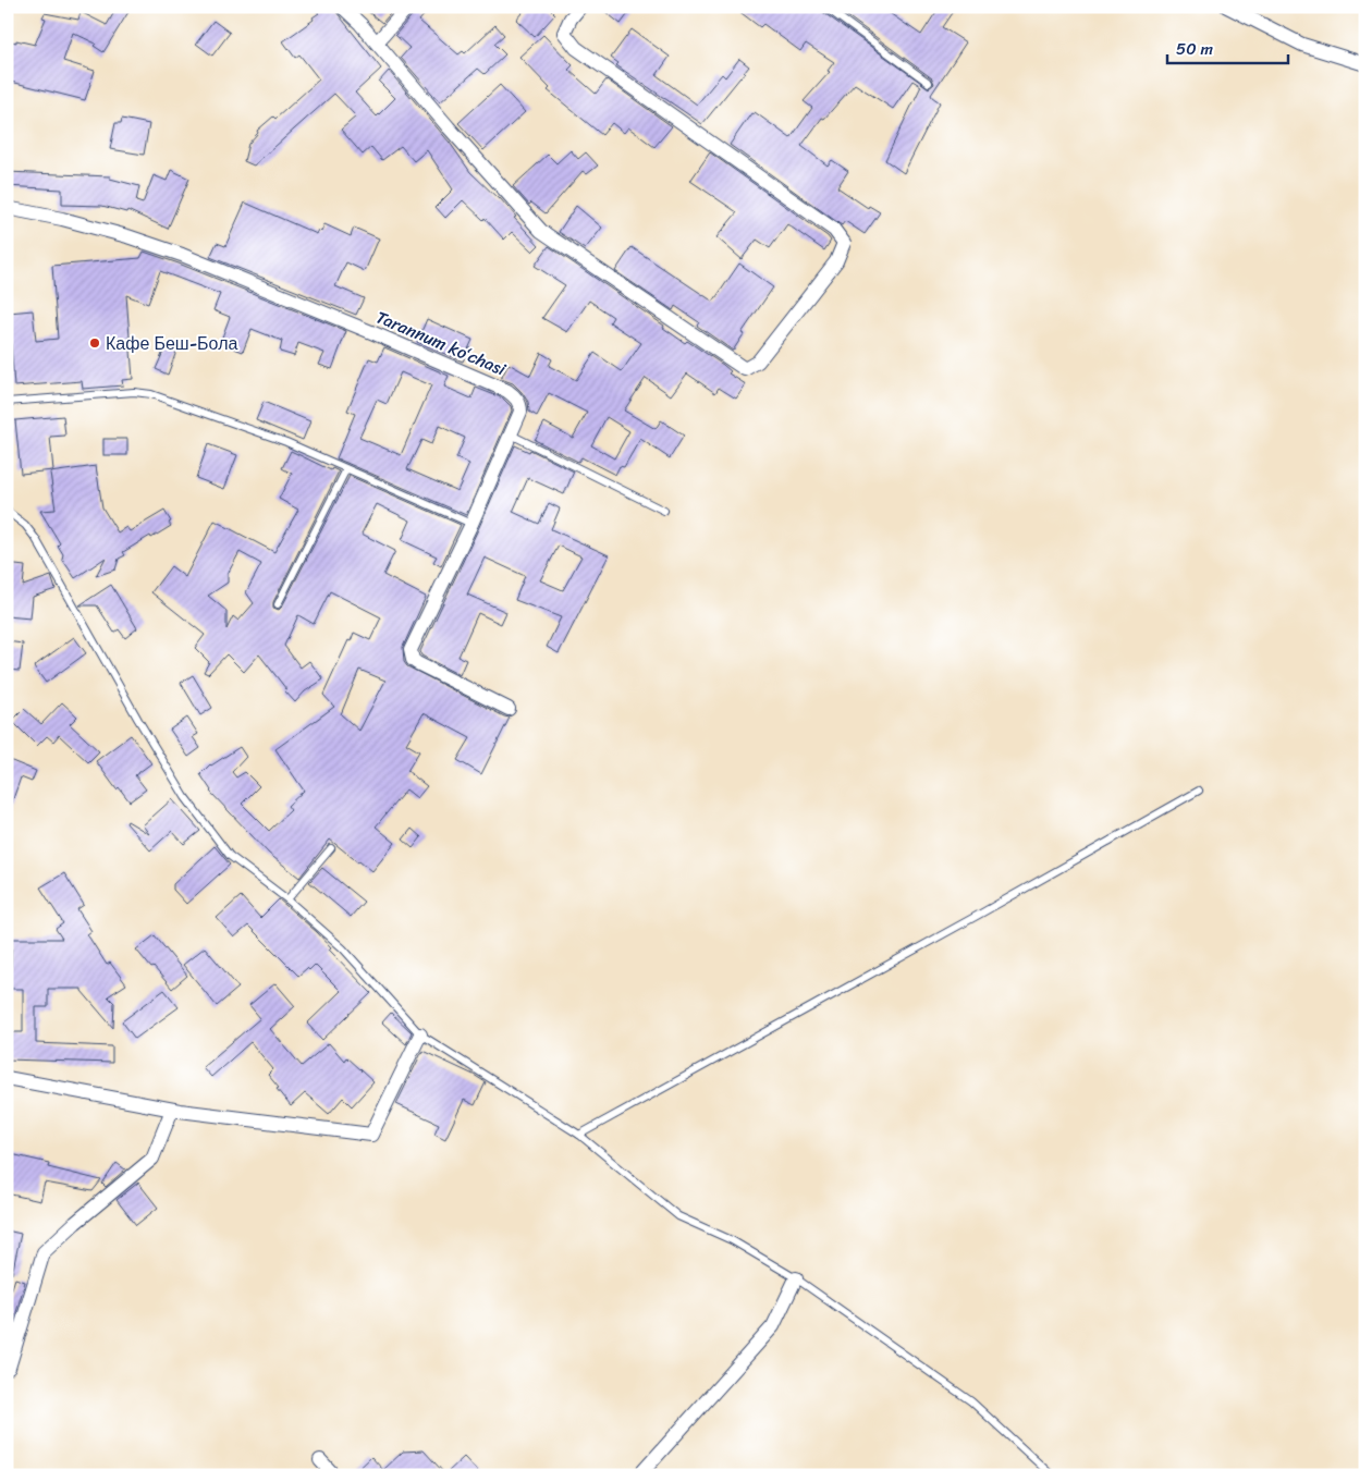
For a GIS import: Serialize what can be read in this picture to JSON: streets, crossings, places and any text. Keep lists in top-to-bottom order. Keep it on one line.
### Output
{"streets":{"street":["Tarannum koʻchasi"]},"places":["Кафе Беш-Бола"],"scale_bar":"50 m"}
